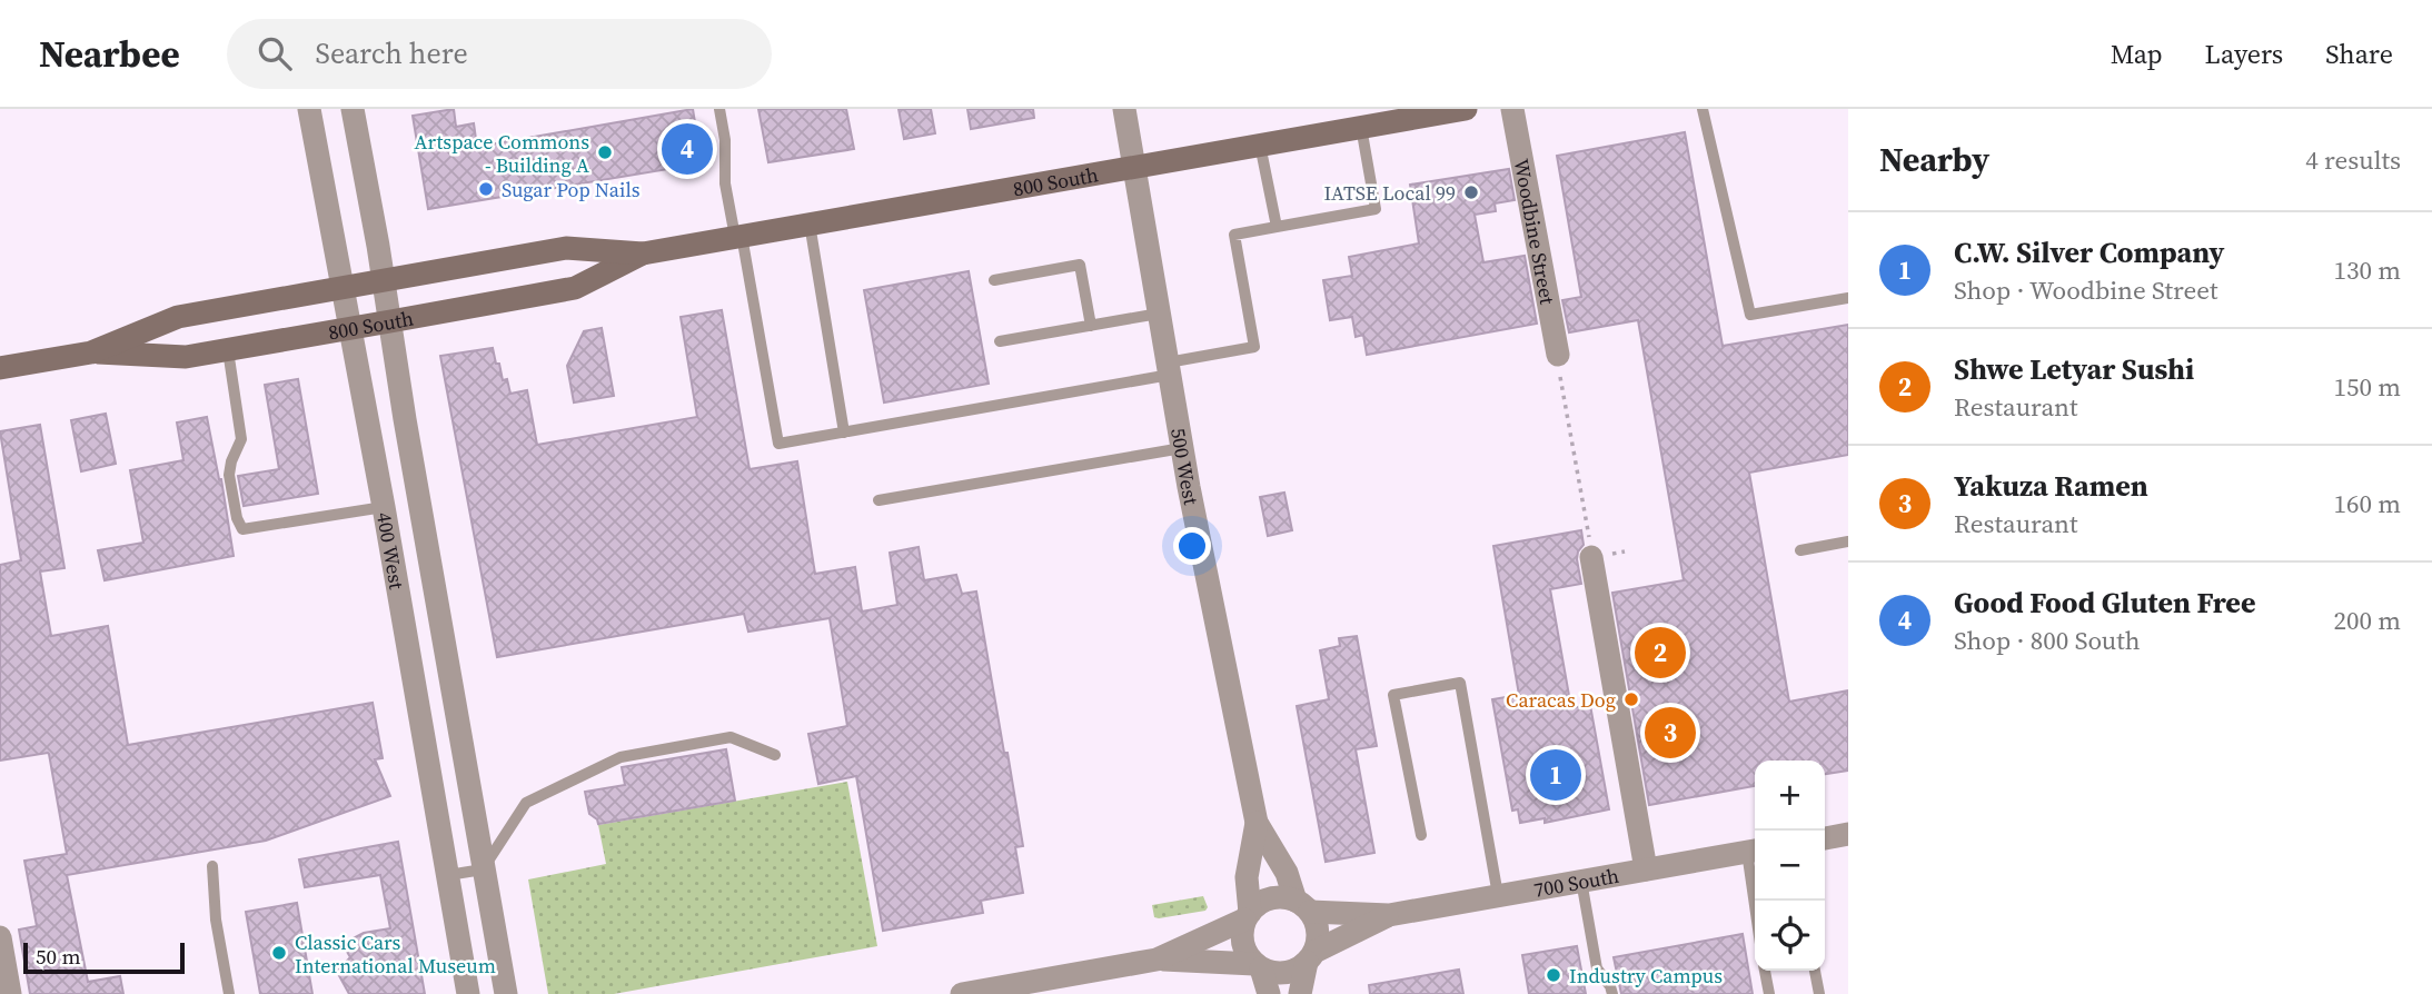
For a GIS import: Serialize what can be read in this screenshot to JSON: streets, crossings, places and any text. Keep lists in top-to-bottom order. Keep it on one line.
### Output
{"streets":{"street":["800 South","Woodbine Street","500 West","400 West","700 South"]},"crossings":[["800 South","500 West"],["800 South","400 West"],["500 West","700 South"]],"places":["Artspace Commons - Building A","Sugar Pop Nails","IATSE Local 99","Caracas Dog","Classic Cars International Museum","Industry Campus"],"scale_bar":"50 m","page":{"header":"Nearbee","search":"Search here","nav":["Map","Layers","Share"],"heading":["Nearby","4 results"],"pins":["4","2","3","1"],"list":[{"mark":"1","name":"C.W. Silver Company","note":"Shop · Woodbine Street","value":"130 m"},{"mark":"2","name":"Shwe Letyar Sushi","note":"Restaurant","value":"150 m"},{"mark":"3","name":"Yakuza Ramen","note":"Restaurant","value":"160 m"},{"mark":"4","name":"Good Food Gluten Free","note":"Shop · 800 South","value":"200 m"}],"map_buttons":["+","−"],"scale":"50 m"}}
